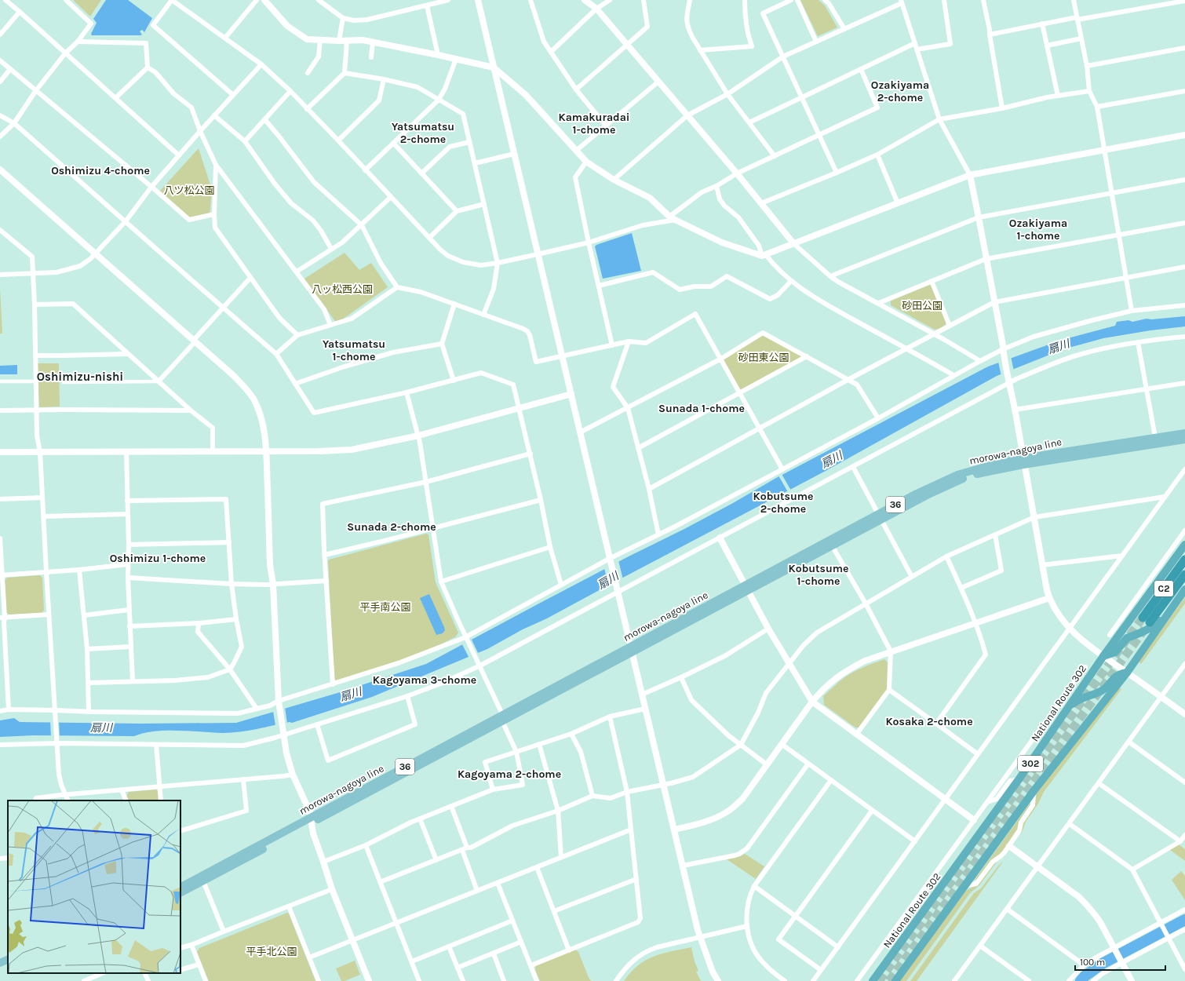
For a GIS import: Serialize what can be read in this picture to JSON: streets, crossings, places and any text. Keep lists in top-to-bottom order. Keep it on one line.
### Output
{"streets":{"highway":["C2","National Route 302","302"],"main road":["morowa-nagoya line","36"]},"districts":["Ozakiyama 2-chome","Kamakuradai 1-chome","Yatsumatsu 2-chome","Oshimizu 4-chome","Ozakiyama 1-chome","Yatsumatsu 1-chome","Oshimizu-nishi","Sunada 1-chome","Kobutsume 2-chome","Sunada 2-chome","Oshimizu 1-chome","Kobutsume 1-chome","Kagoyama 3-chome","Kosaka 2-chome","Kagoyama 2-chome"],"water":["扇川"],"parks":["八ツ松公園","八ッ松西公園","砂田公園","砂田東公園","平手南公園","平手北公園"],"scale_bar":"100 m"}
